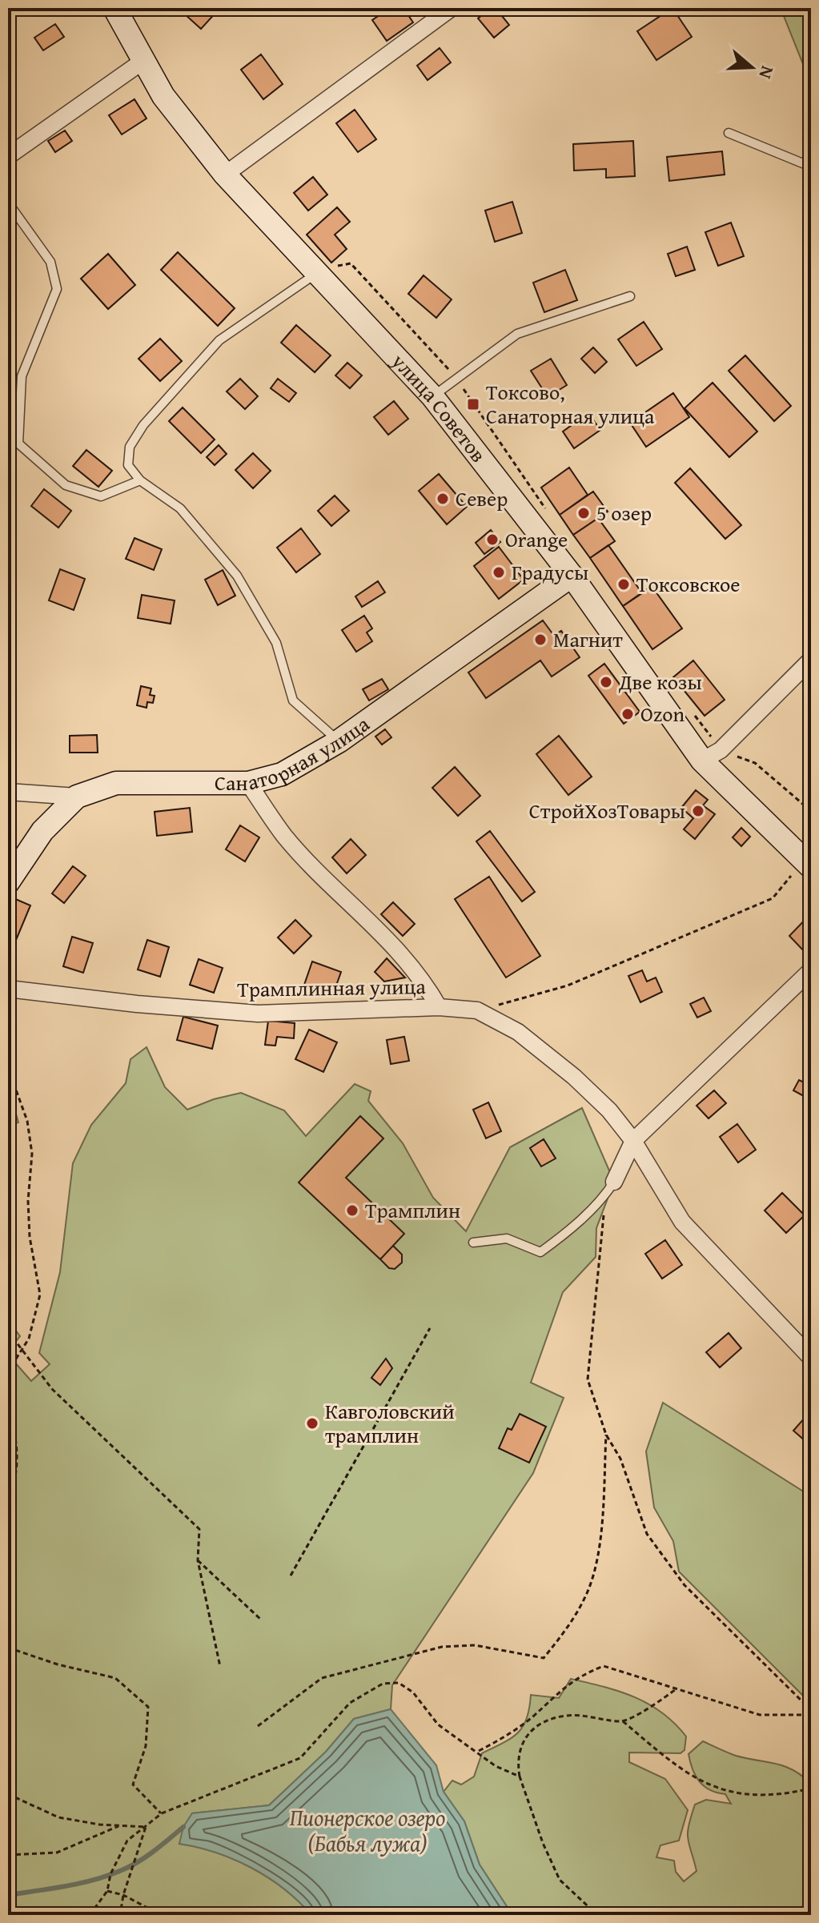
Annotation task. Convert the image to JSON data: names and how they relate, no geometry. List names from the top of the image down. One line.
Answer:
{"streets":{"main road":["улица Советов","Санаторная улица"],"street":["Трамплинная улица"]},"crossings":[["улица Советов","Санаторная улица"],["Санаторная улица","Трамплинная улица"]],"water":["Пионерское озеро (Бабья лужа)"],"places":{"transit":["Токсово, Санаторная улица"],"other":["Север","5 озер","Orange","Градусы","Токсовское","Магнит","Две козы","Ozon","СтройХозТовары","Трамплин","Кавголовский трамплин"]},"north":"right"}
